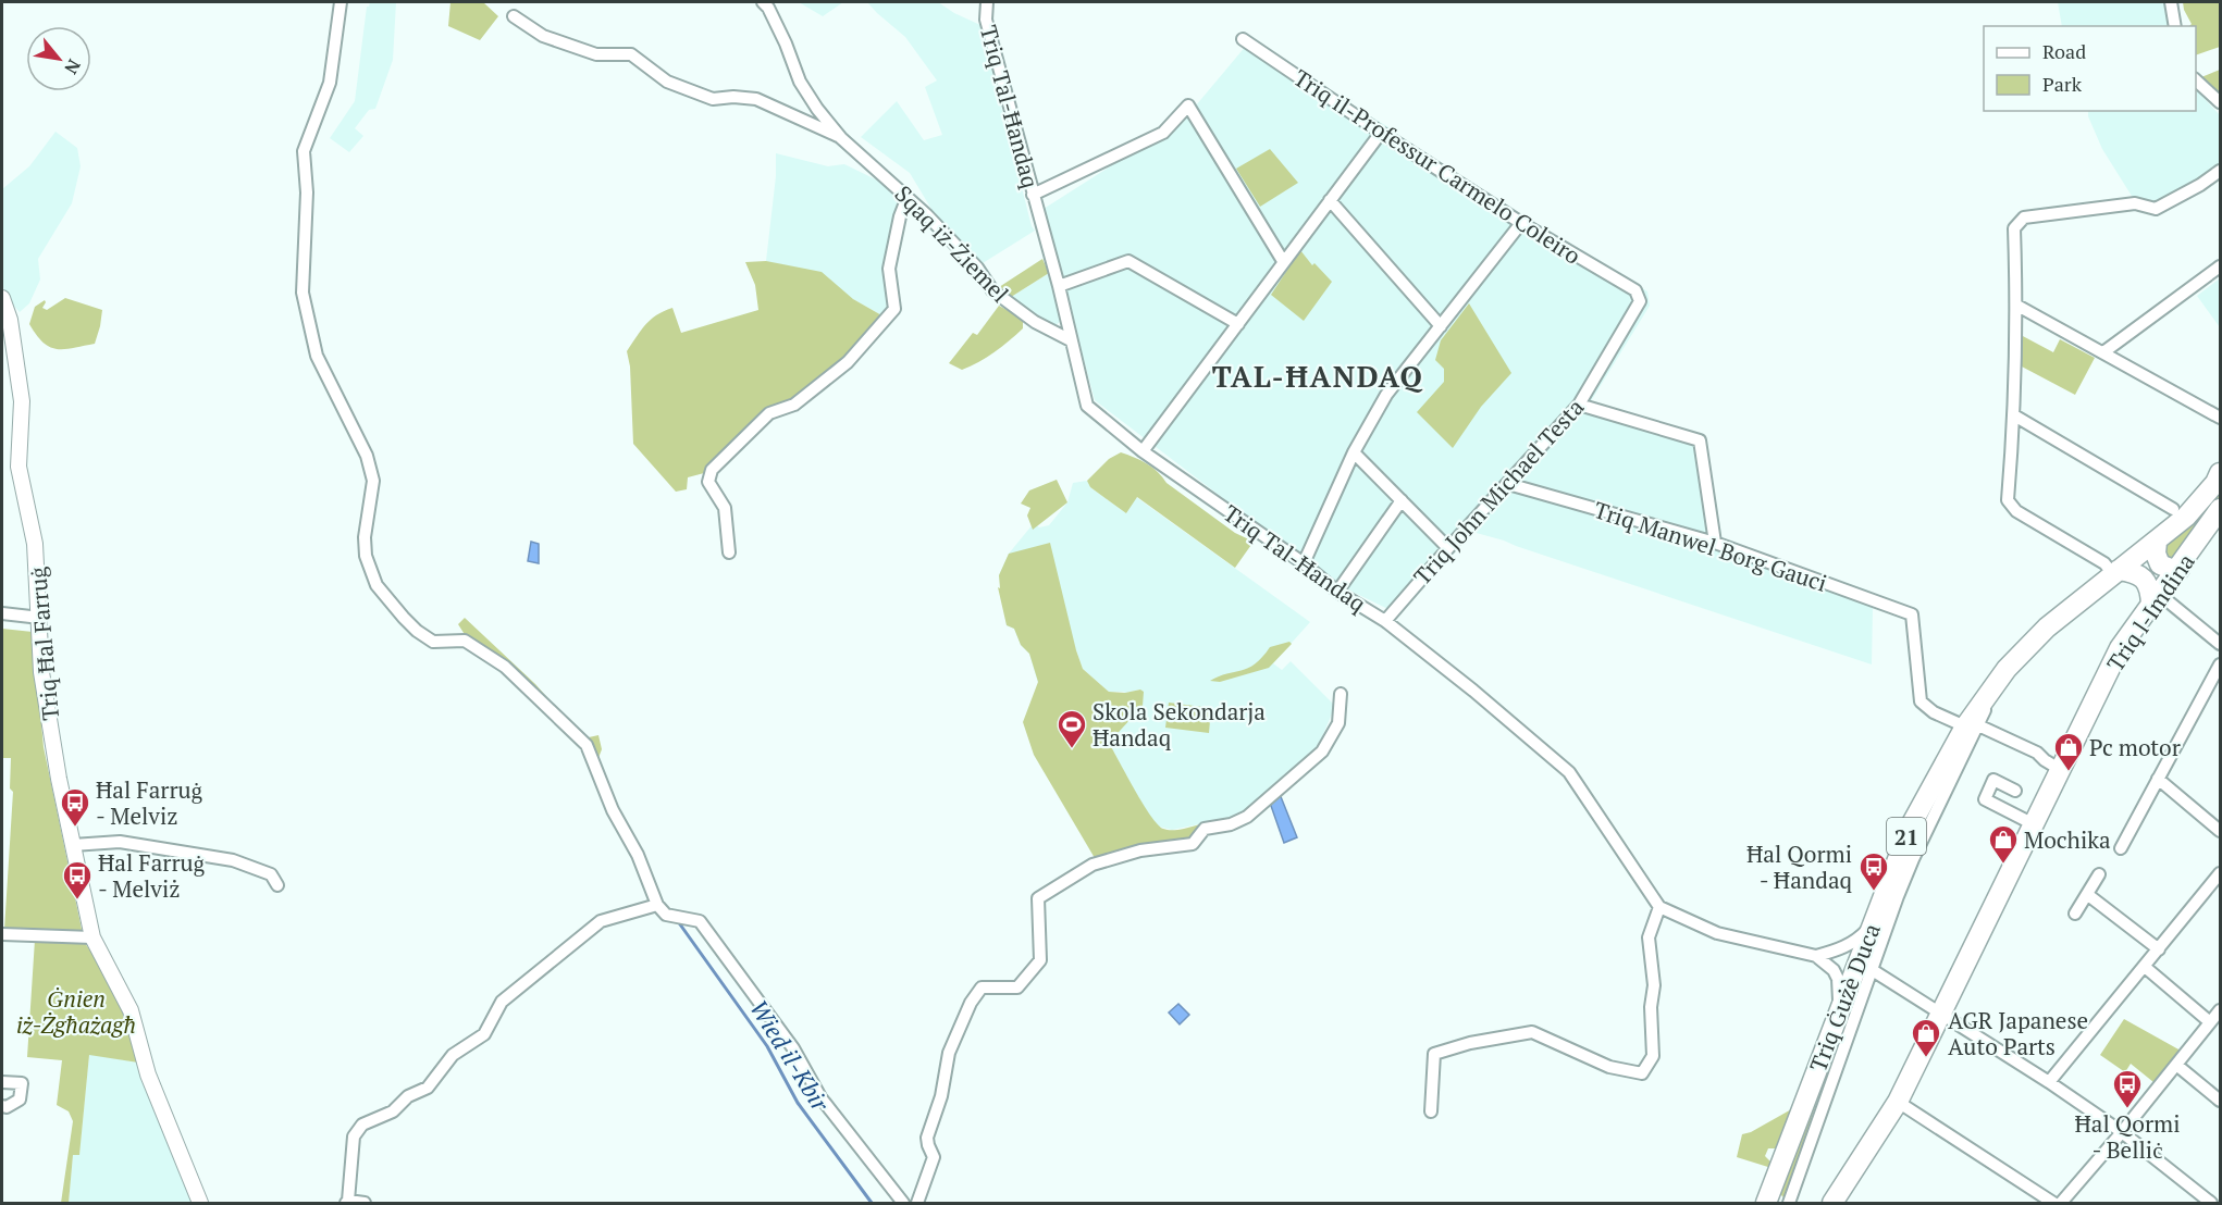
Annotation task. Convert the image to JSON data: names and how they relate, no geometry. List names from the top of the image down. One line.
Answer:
{"streets":{"highway":["Triq l-Imdina","21","Triq Ġużè Duca"],"main road":["Triq Ħal Farruġ"],"street":["Triq Tal-Ħandaq","Triq il-Professur Carmelo Coleiro","Sqaq iż-Żiemel","Triq John Michael Testa","Triq Manwel Borg Gauci"]},"crossings":[["Triq Tal-Ħandaq","Sqaq iż-Żiemel"],["Triq Tal-Ħandaq","Triq John Michael Testa"],["Triq il-Professur Carmelo Coleiro","Triq John Michael Testa"],["Triq John Michael Testa","Triq Manwel Borg Gauci"],["Triq Manwel Borg Gauci","Triq Ġużè Duca"],["Triq l-Imdina","Triq Ġużè Duca"]],"districts":["TAL-ĦANDAQ"],"water":["Wied il-Kbir"],"parks":["Ġnien iż-Żgħażagħ"],"places":{"sports":["Skola Sekondarja Ħandaq"],"shop":["Pc motor","Mochika","AGR Japanese Auto Parts"],"bus stop":["Ħal Farruġ - Melviz","Ħal Qormi - Ħandaq","Ħal Farruġ - Melviż","Ħal Qormi - Belliċ"]},"legend":["Road","Park"],"north":"bottom right"}
